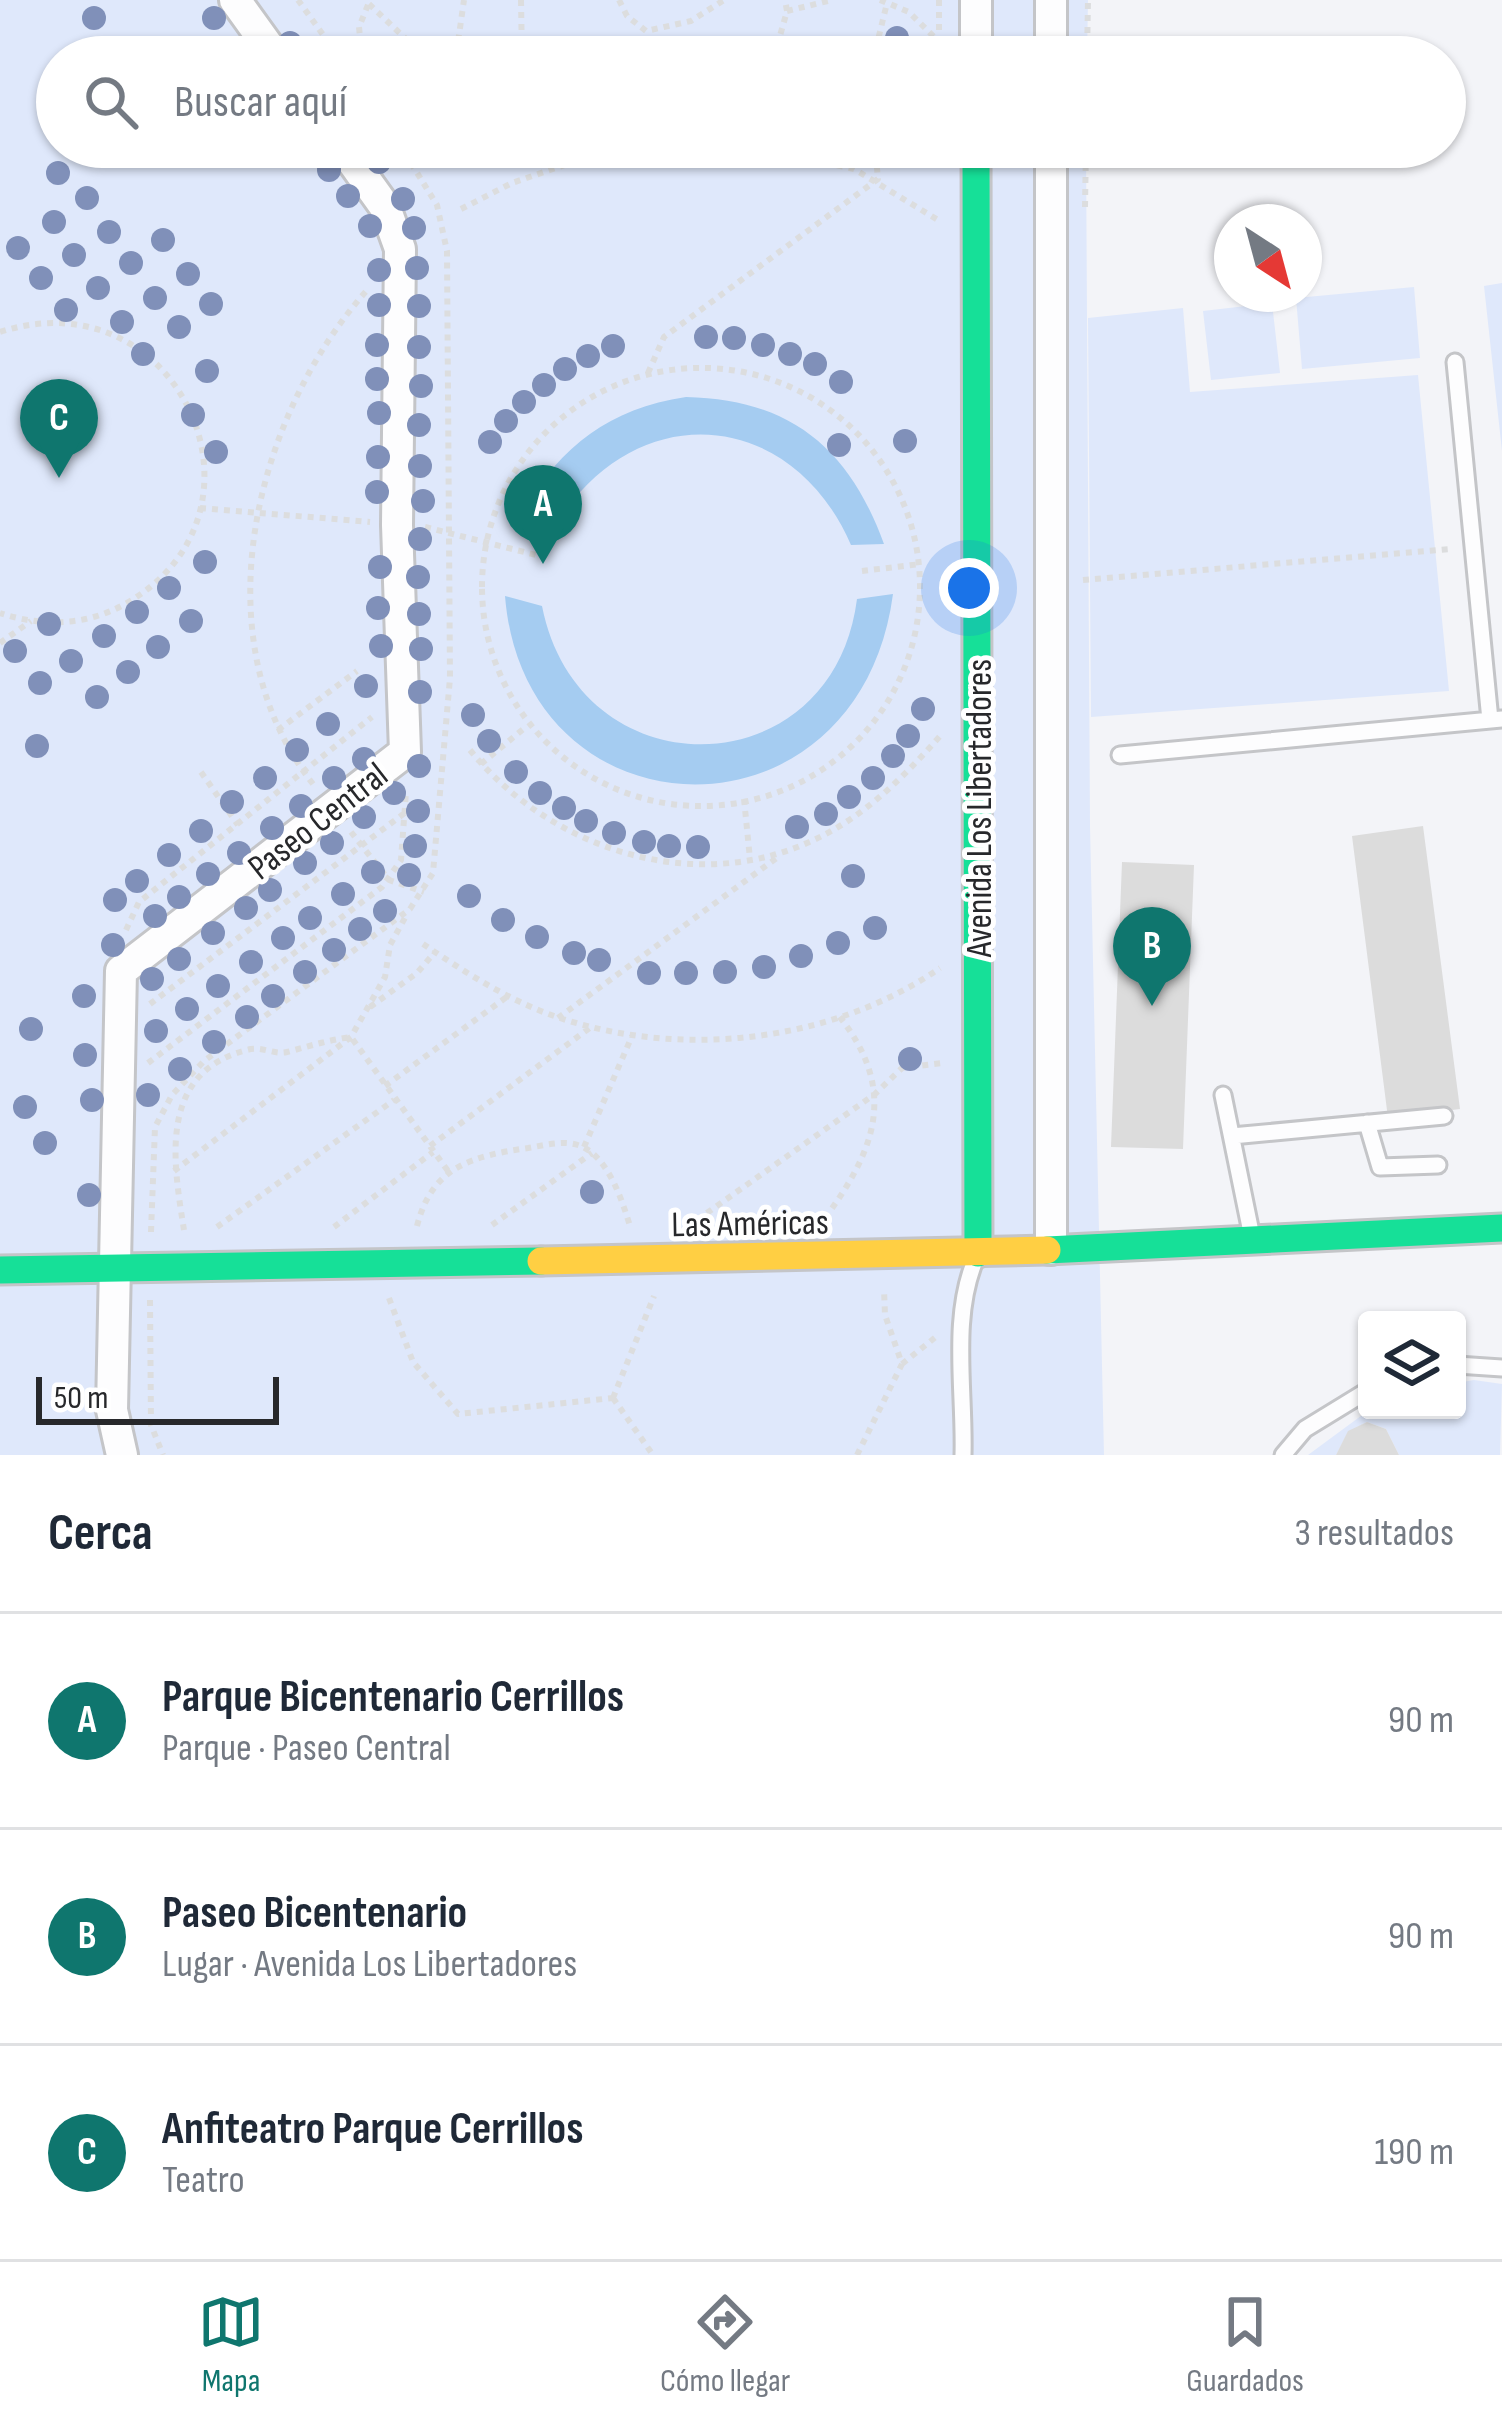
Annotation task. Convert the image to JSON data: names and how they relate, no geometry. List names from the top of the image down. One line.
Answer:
{"streets":{"street":["Avenida Los Libertadores","Paseo Central","Las Américas"]},"crossings":[["Avenida Los Libertadores","Las Américas"]],"scale_bar":"50 m","north":"bottom right","page":{"search":"Buscar aquí","pins":["C","A","B"],"scale":"50 m","heading":["Cerca","3 resultados"],"list":[{"mark":"A","name":"Parque Bicentenario Cerrillos","note":"Parque · Paseo Central","value":"90 m"},{"mark":"B","name":"Paseo Bicentenario","note":"Lugar · Avenida Los Libertadores","value":"90 m"},{"mark":"C","name":"Anfiteatro Parque Cerrillos","note":"Teatro","value":"190 m"}],"nav":["Mapa","Cómo llegar","Guardados"]}}
